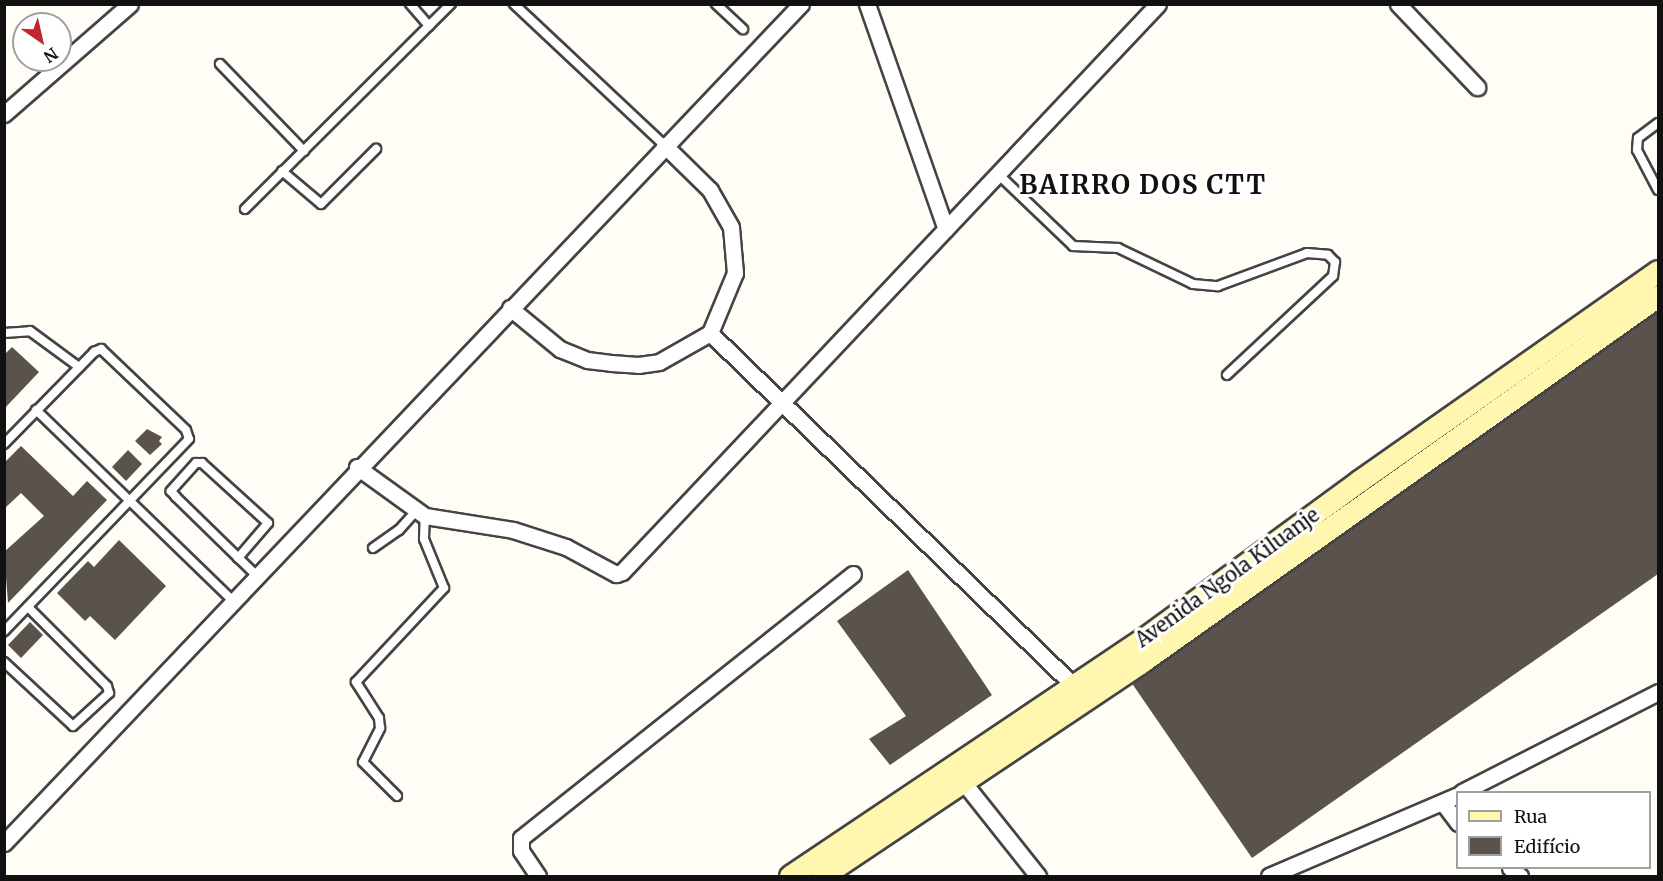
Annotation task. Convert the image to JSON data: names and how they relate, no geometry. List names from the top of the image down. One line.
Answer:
{"streets":{"main road":["Avenida Ngola Kiluanje"]},"districts":["BAIRRO DOS CTT"],"legend":["Rua","Edifício"],"north":"bottom right"}
